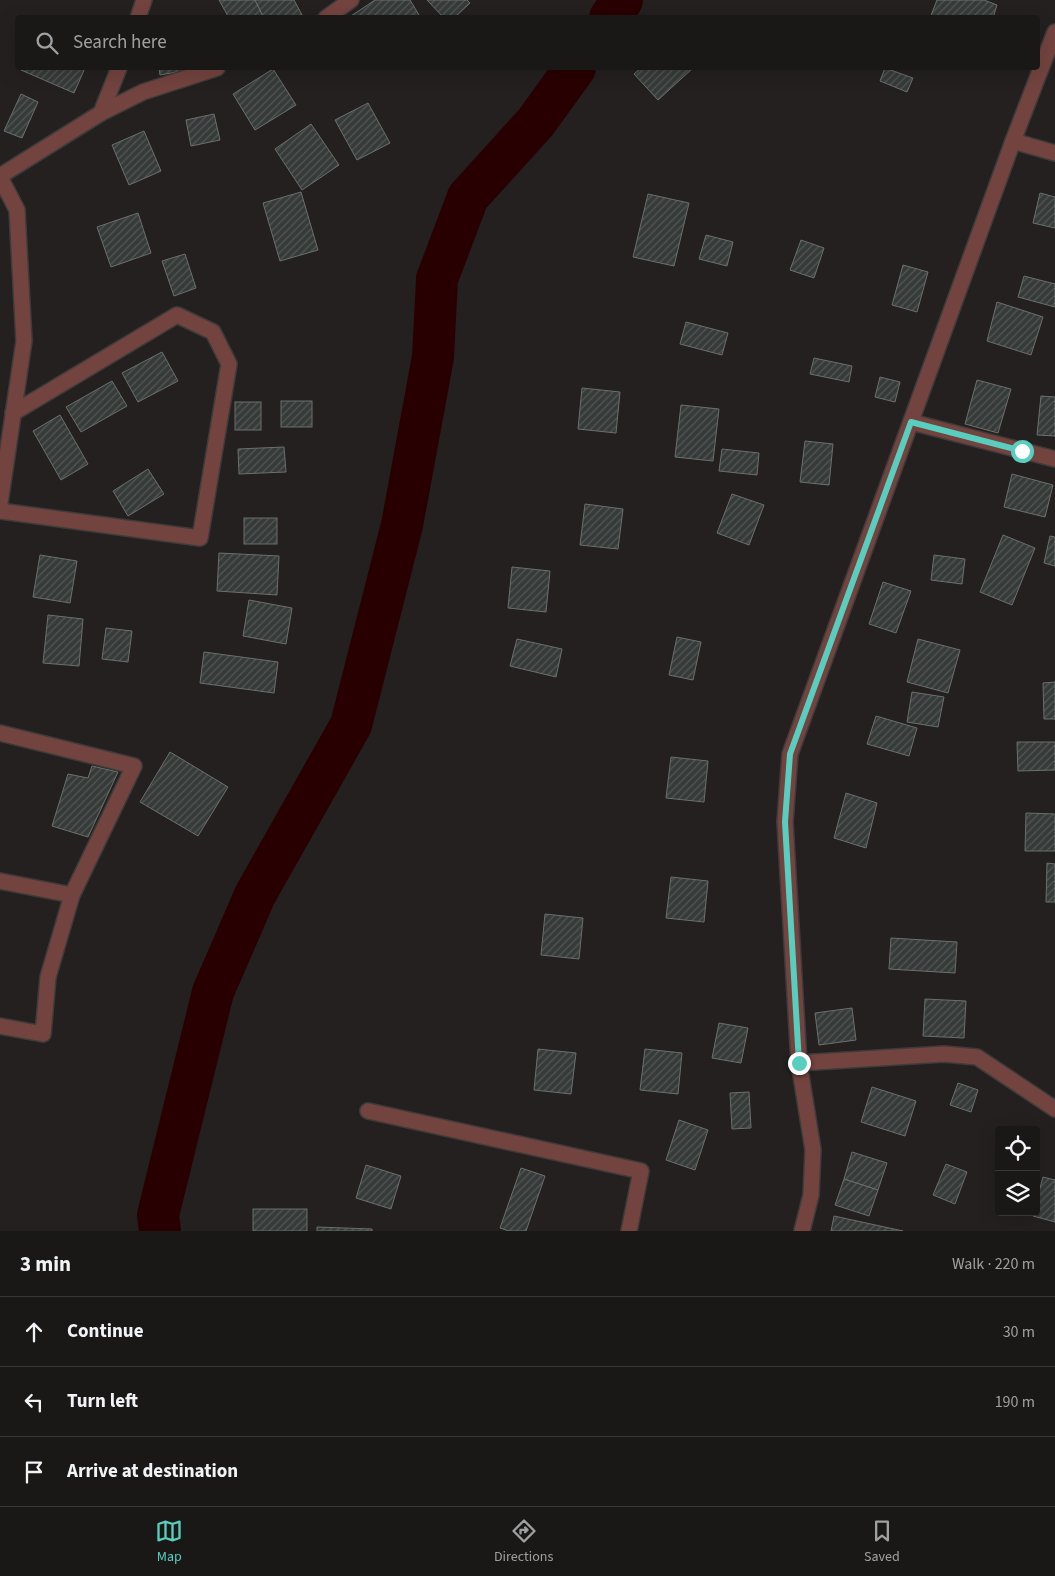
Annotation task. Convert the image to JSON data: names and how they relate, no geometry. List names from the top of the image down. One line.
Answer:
{"page":{"search":"Search here","heading":["3 min","Walk · 220 m"],"list":[["Continue","30 m"],["Turn left","190 m"],"Arrive at destination"],"nav":["Map","Directions","Saved"]}}
